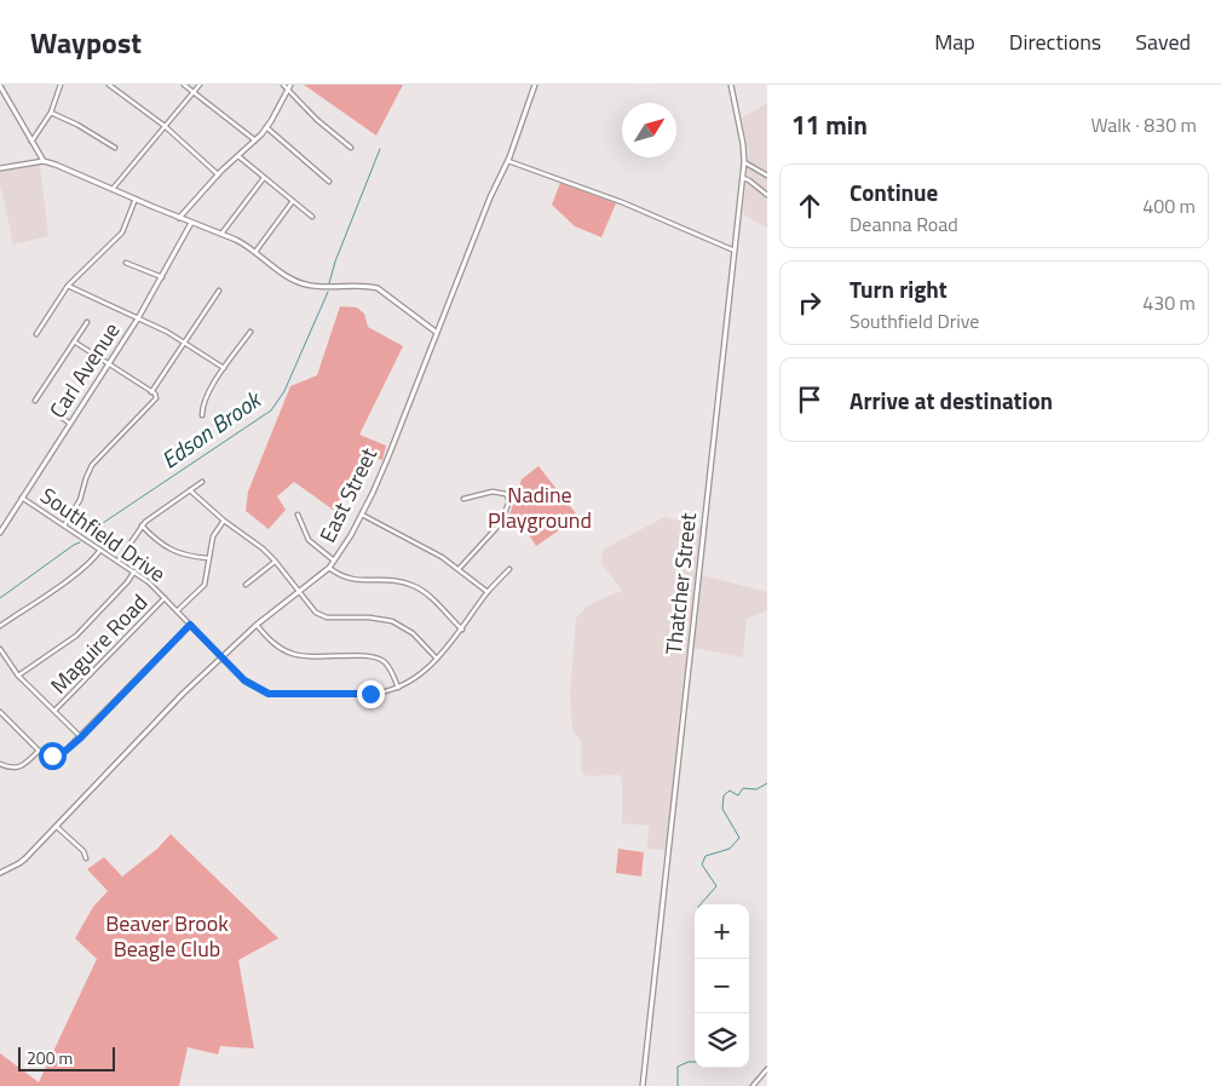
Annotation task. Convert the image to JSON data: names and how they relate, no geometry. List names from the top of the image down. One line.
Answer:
{"streets":{"street":["Carl Avenue","East Street","Southfield Drive","Thatcher Street","Maguire Road"]},"crossings":[["Carl Avenue","Southfield Drive"],["East Street","Southfield Drive"],["Southfield Drive","Maguire Road"]],"water":["Edson Brook"],"parks":["Nadine Playground","Beaver Brook Beagle Club"],"scale_bar":"200 m","north":"top right","page":{"header":"Waypost","nav":["Map","Directions","Saved"],"heading":["11 min","Walk · 830 m"],"list":[["Continue","Deanna Road","400 m"],["Turn right","Southfield Drive","430 m"],"Arrive at destination"],"map_buttons":["+","−"],"scale":"200 m"}}
